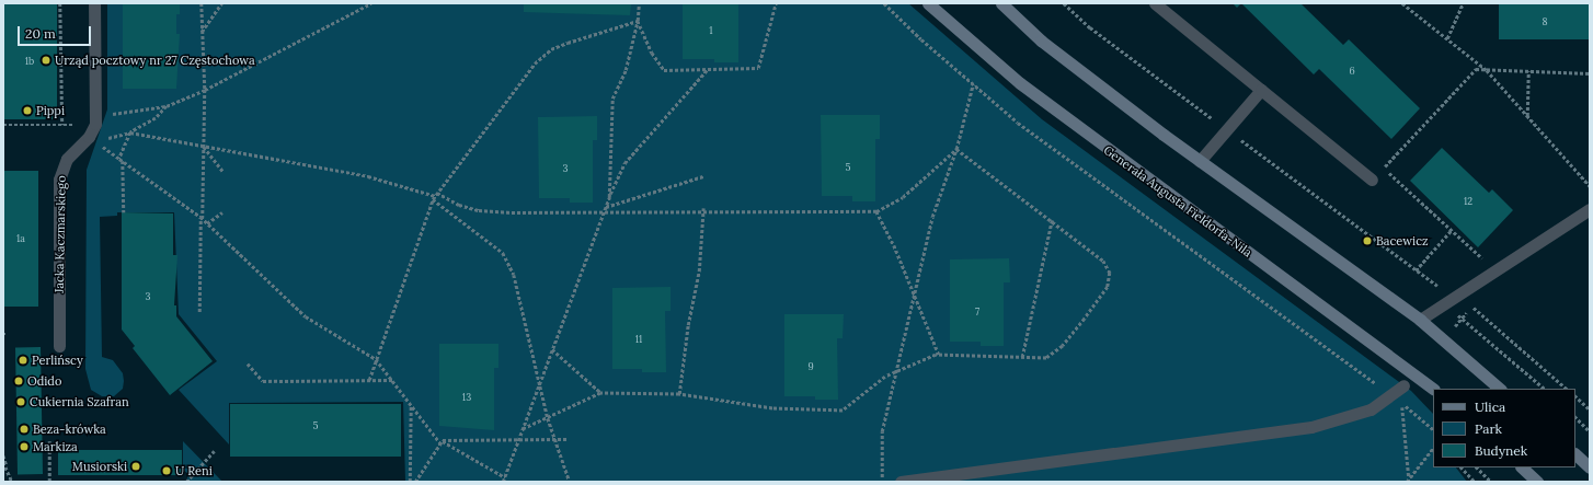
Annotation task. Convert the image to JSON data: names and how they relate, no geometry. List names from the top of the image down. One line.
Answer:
{"streets":{"main road":["Generała Augusta Fieldorfa-Nila"],"street":["Jacka Kaczmarskiego"]},"places":["Urząd pocztowy nr 27 Częstochowa","Pippi","Bacewicz","Perlińscy","Odido","Cukiernia Szafran","Beza-krówka","Markiza","Musiorski","U Reni"],"house_numbers":["8","1","1b","6","5","3","12","1a","3","7","11","9","13","5"],"legend":["Ulica","Park","Budynek"],"scale_bar":"20 m"}
